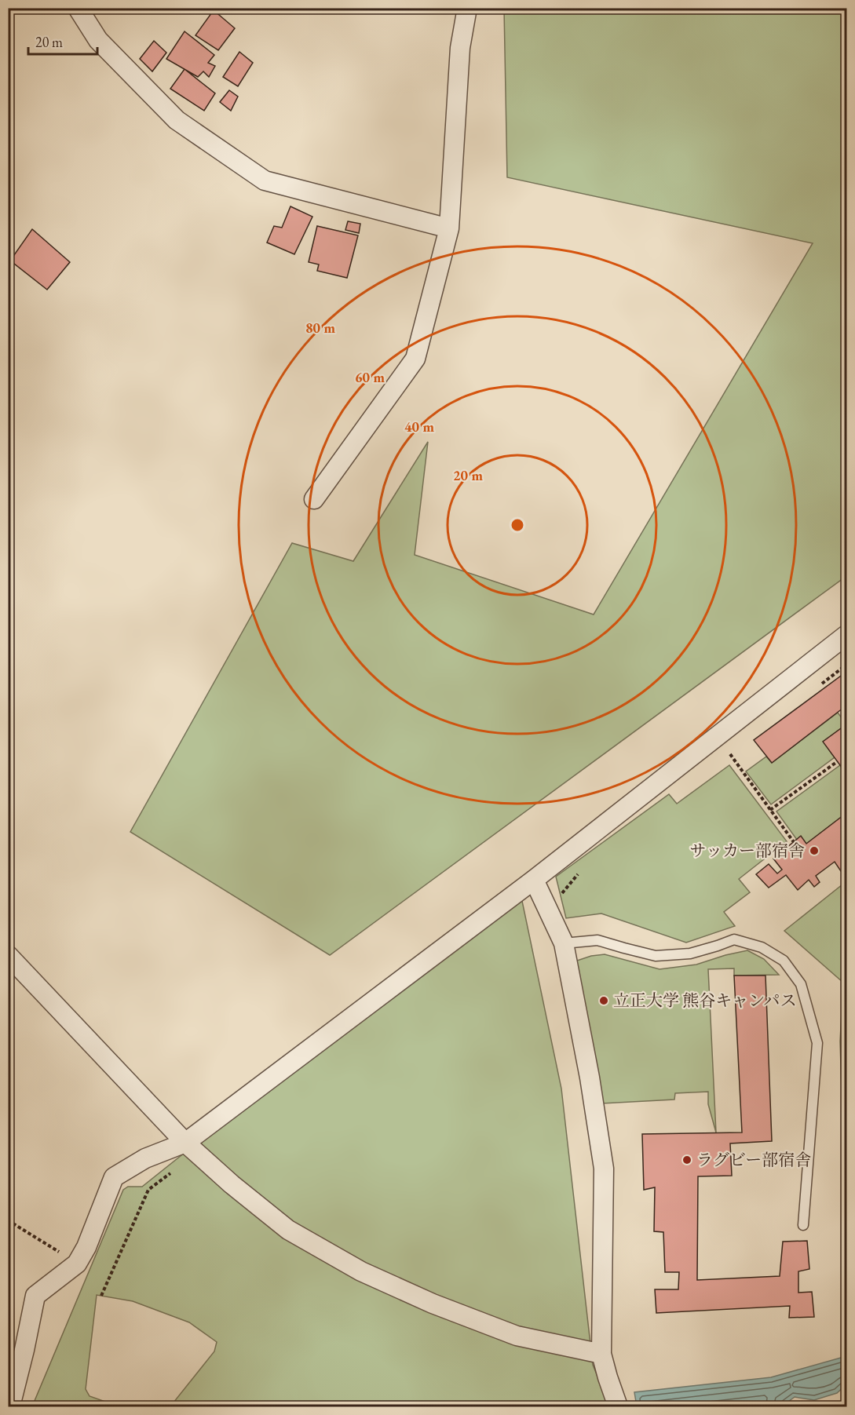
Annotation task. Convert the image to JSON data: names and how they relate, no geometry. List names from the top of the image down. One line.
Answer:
{"places":["サッカー部宿舎","立正大学 熊谷キャンパス","ラグビー部宿舎"],"scale_bar":"20 m","rings":["80 m","60 m","40 m","20 m"]}
